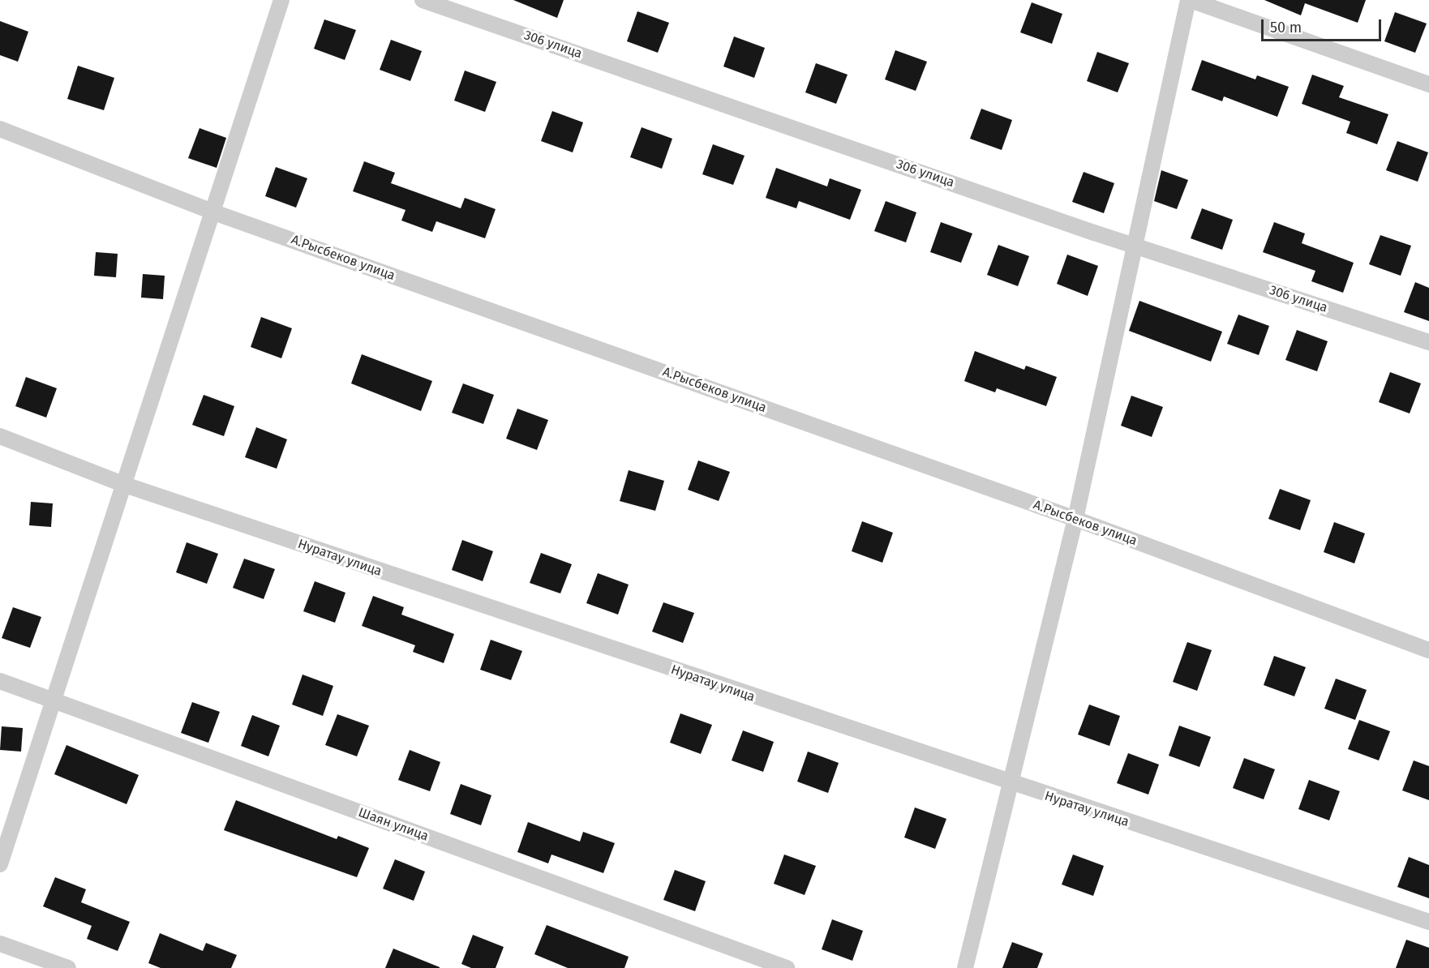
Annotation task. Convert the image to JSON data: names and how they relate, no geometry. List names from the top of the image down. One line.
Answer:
{"streets":{"street":["306 улица","А.Рысбеков улица","Нуратау улица","Шаян улица"]},"scale_bar":"50 m"}
